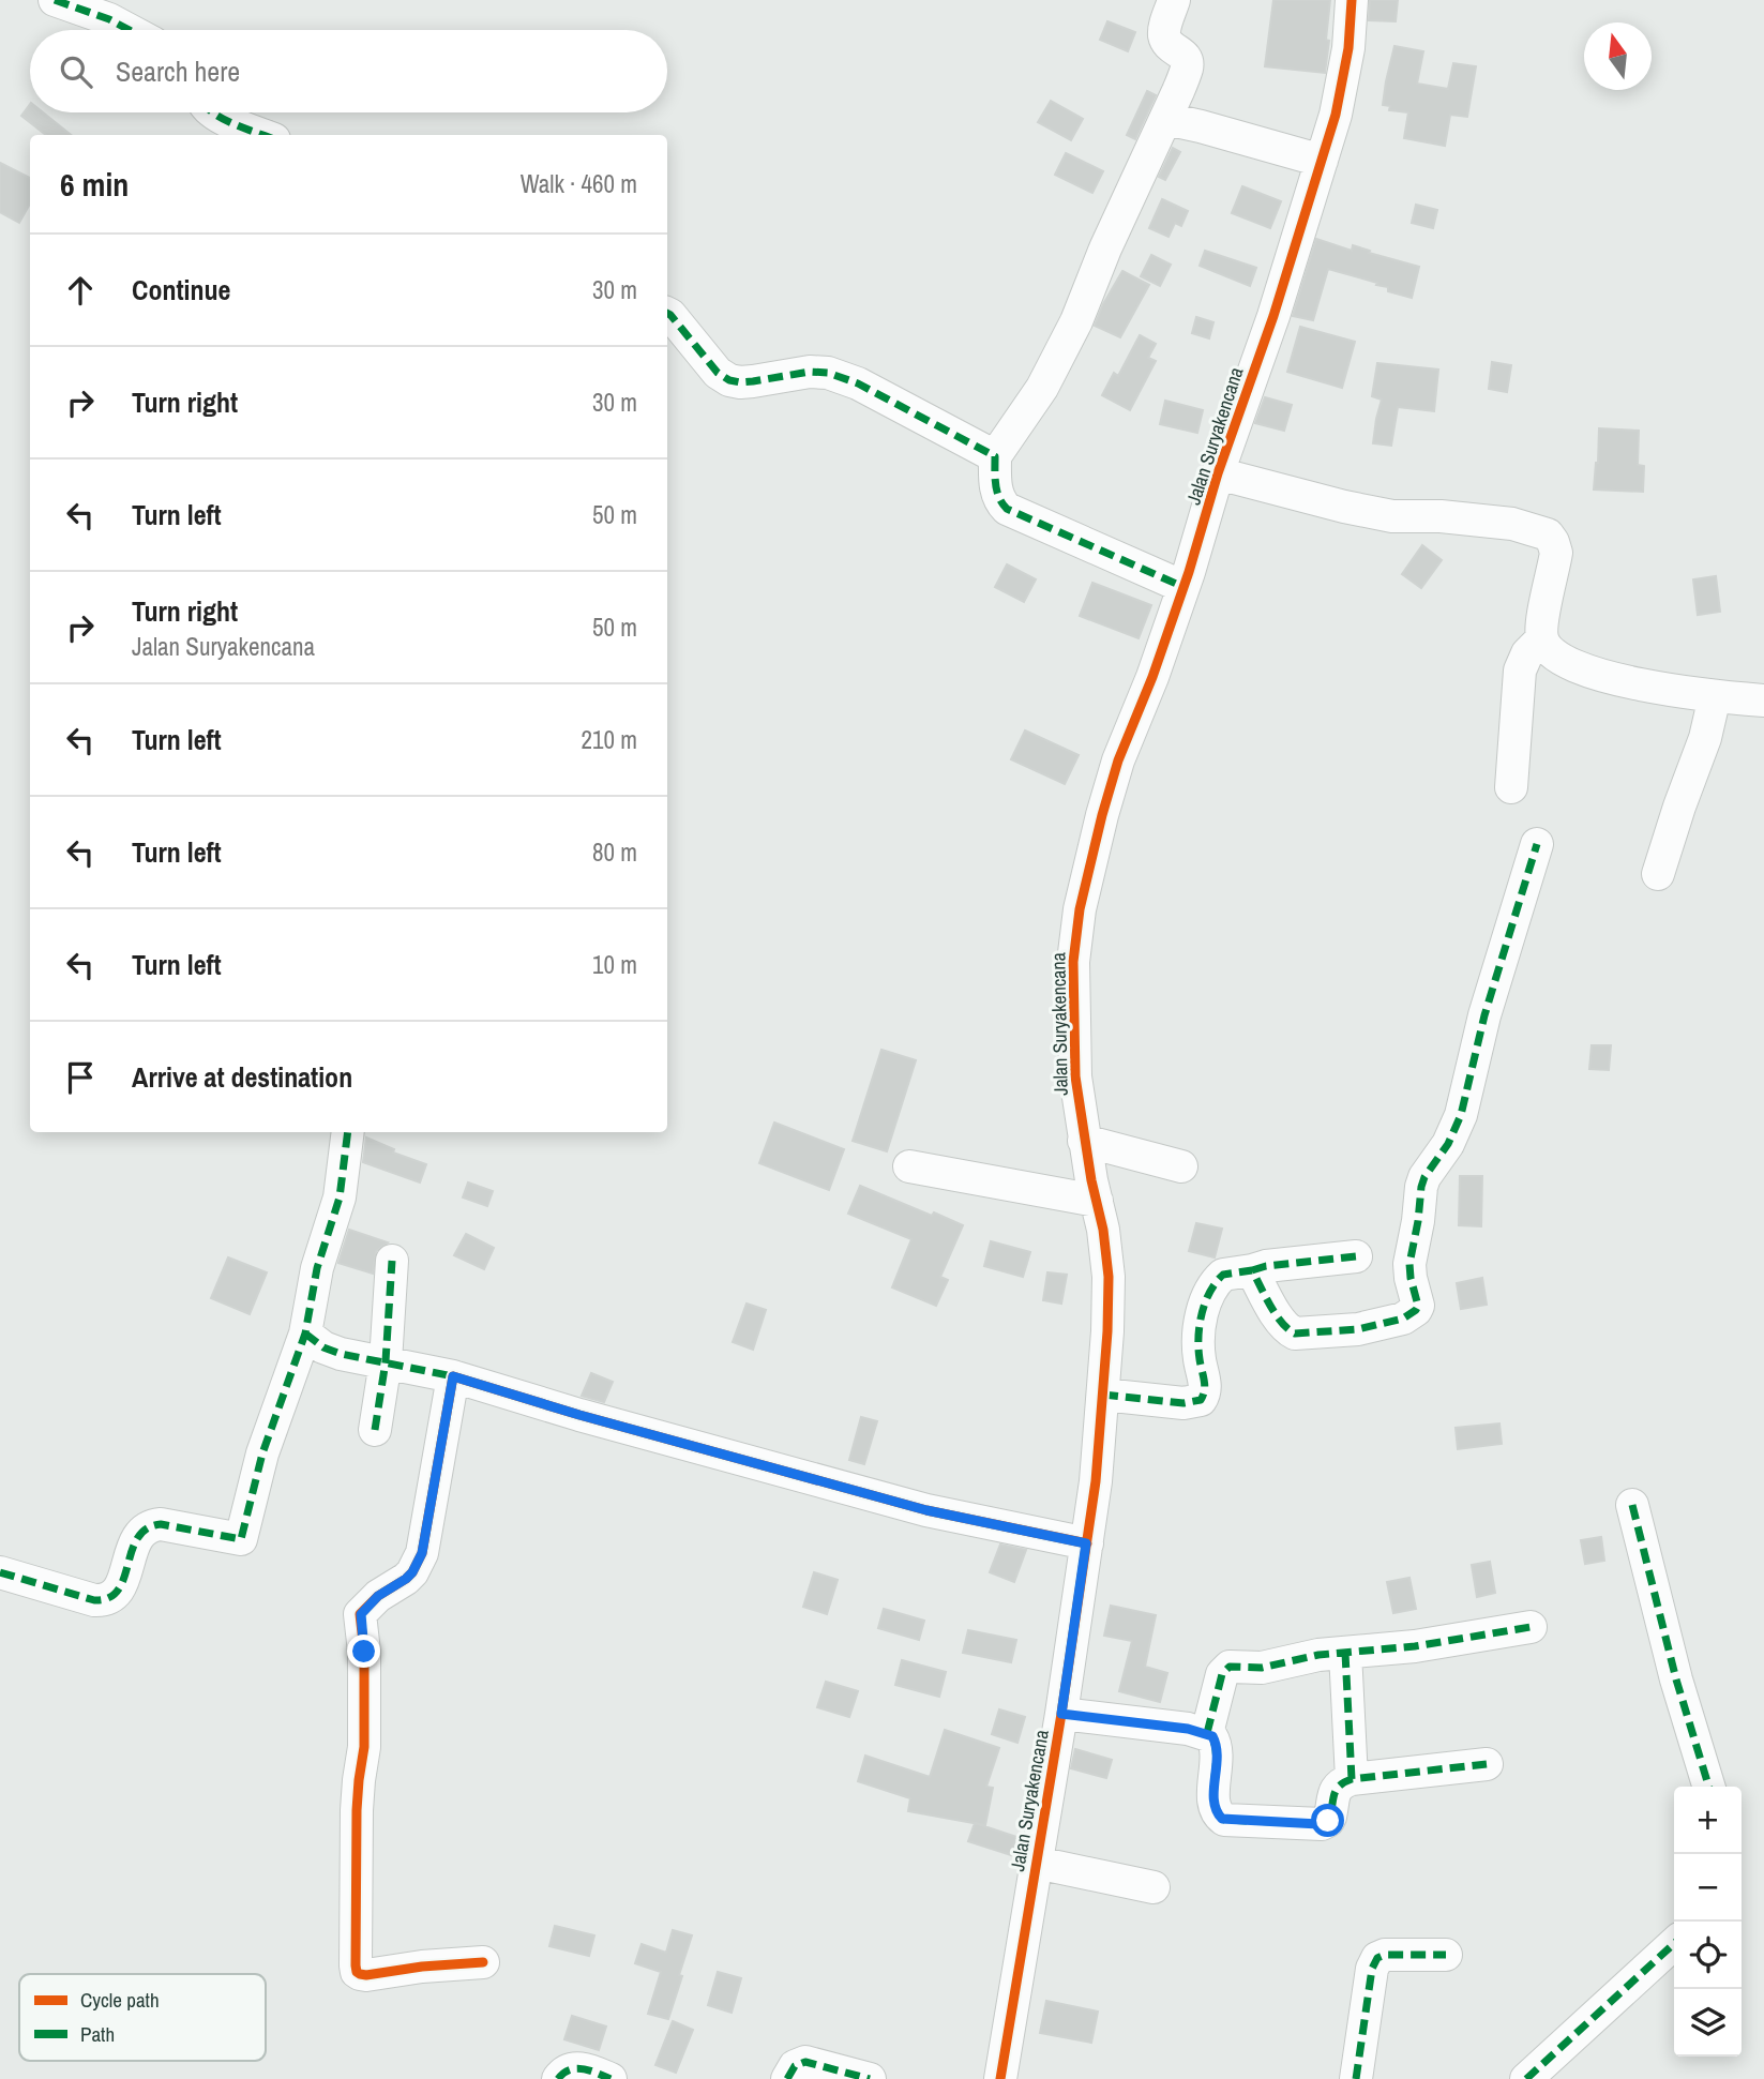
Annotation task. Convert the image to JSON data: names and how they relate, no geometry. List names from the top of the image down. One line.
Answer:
{"streets":{"street":["Jalan Suryakencana"]},"legend":["Cycle path","Path"],"north":"top","page":{"search":"Search here","heading":["6 min","Walk · 460 m"],"list":[["Continue","30 m"],["Turn right","30 m"],["Turn left","50 m"],["Turn right","Jalan Suryakencana","50 m"],["Turn left","210 m"],["Turn left","80 m"],["Turn left","10 m"],"Arrive at destination"],"map_buttons":["+","−"]}}
